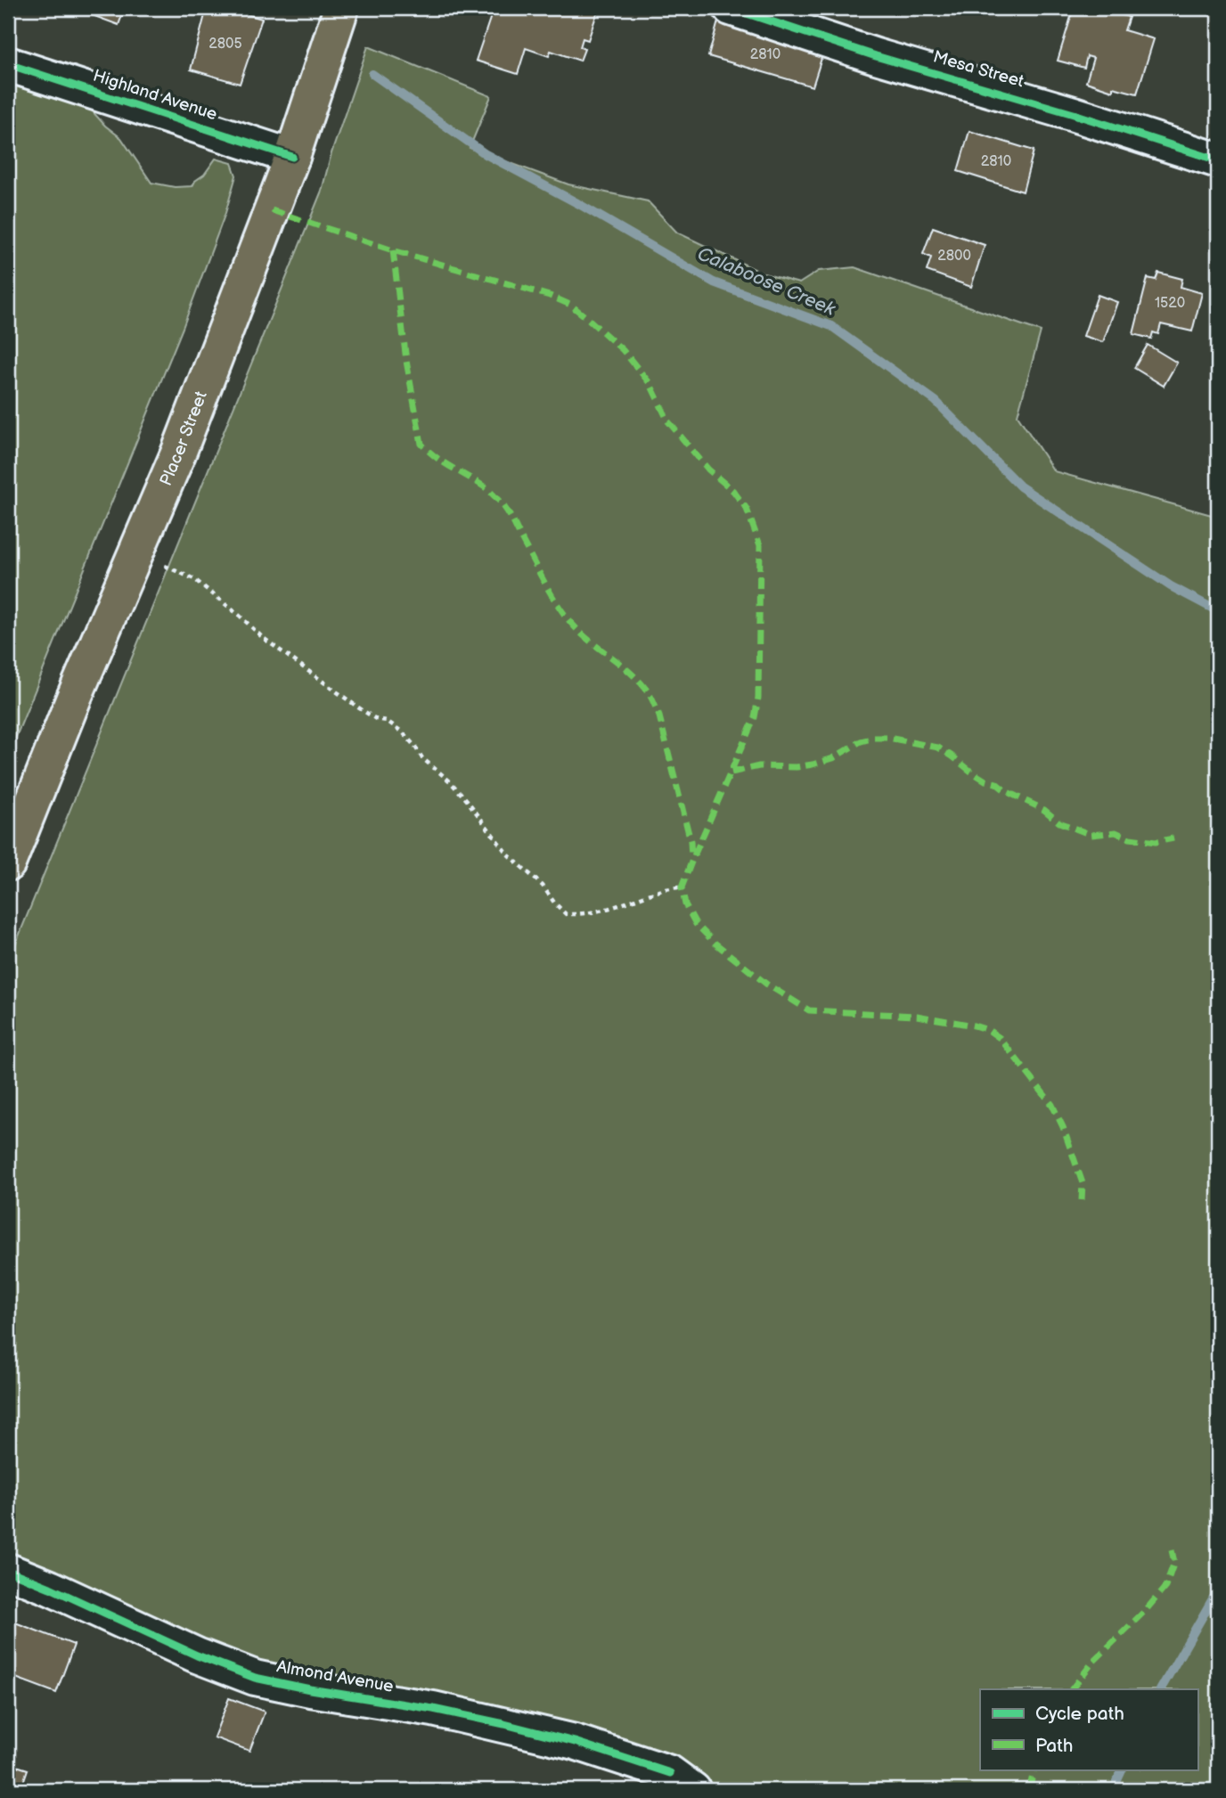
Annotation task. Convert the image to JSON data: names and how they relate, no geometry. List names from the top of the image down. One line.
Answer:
{"streets":{"main road":["Placer Street"],"street":["Mesa Street","Highland Avenue","Almond Avenue"]},"crossings":[["Highland Avenue","Placer Street"]],"water":["Calaboose Creek"],"house_numbers":["2805","2810","2810","2800","1520"],"legend":["Cycle path","Path"]}
